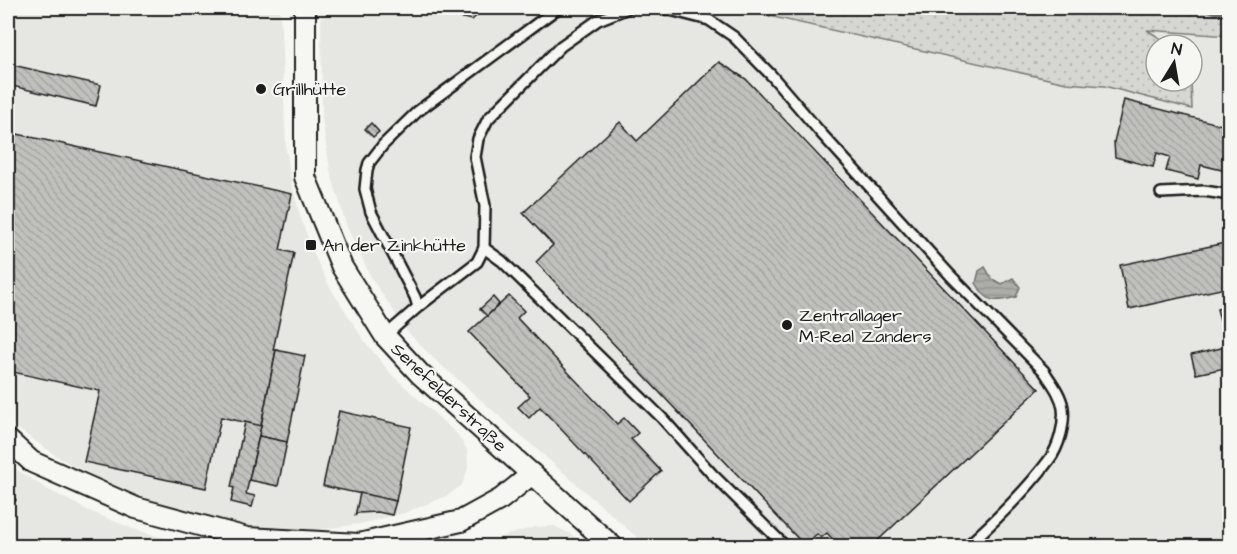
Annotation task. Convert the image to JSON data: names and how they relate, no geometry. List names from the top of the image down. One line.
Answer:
{"streets":{"street":["Senefelderstraße"]},"places":{"other":["Grillhütte","Zentrallager M-Real Zanders"],"transit":["An der Zinkhütte"]},"north":"top"}
